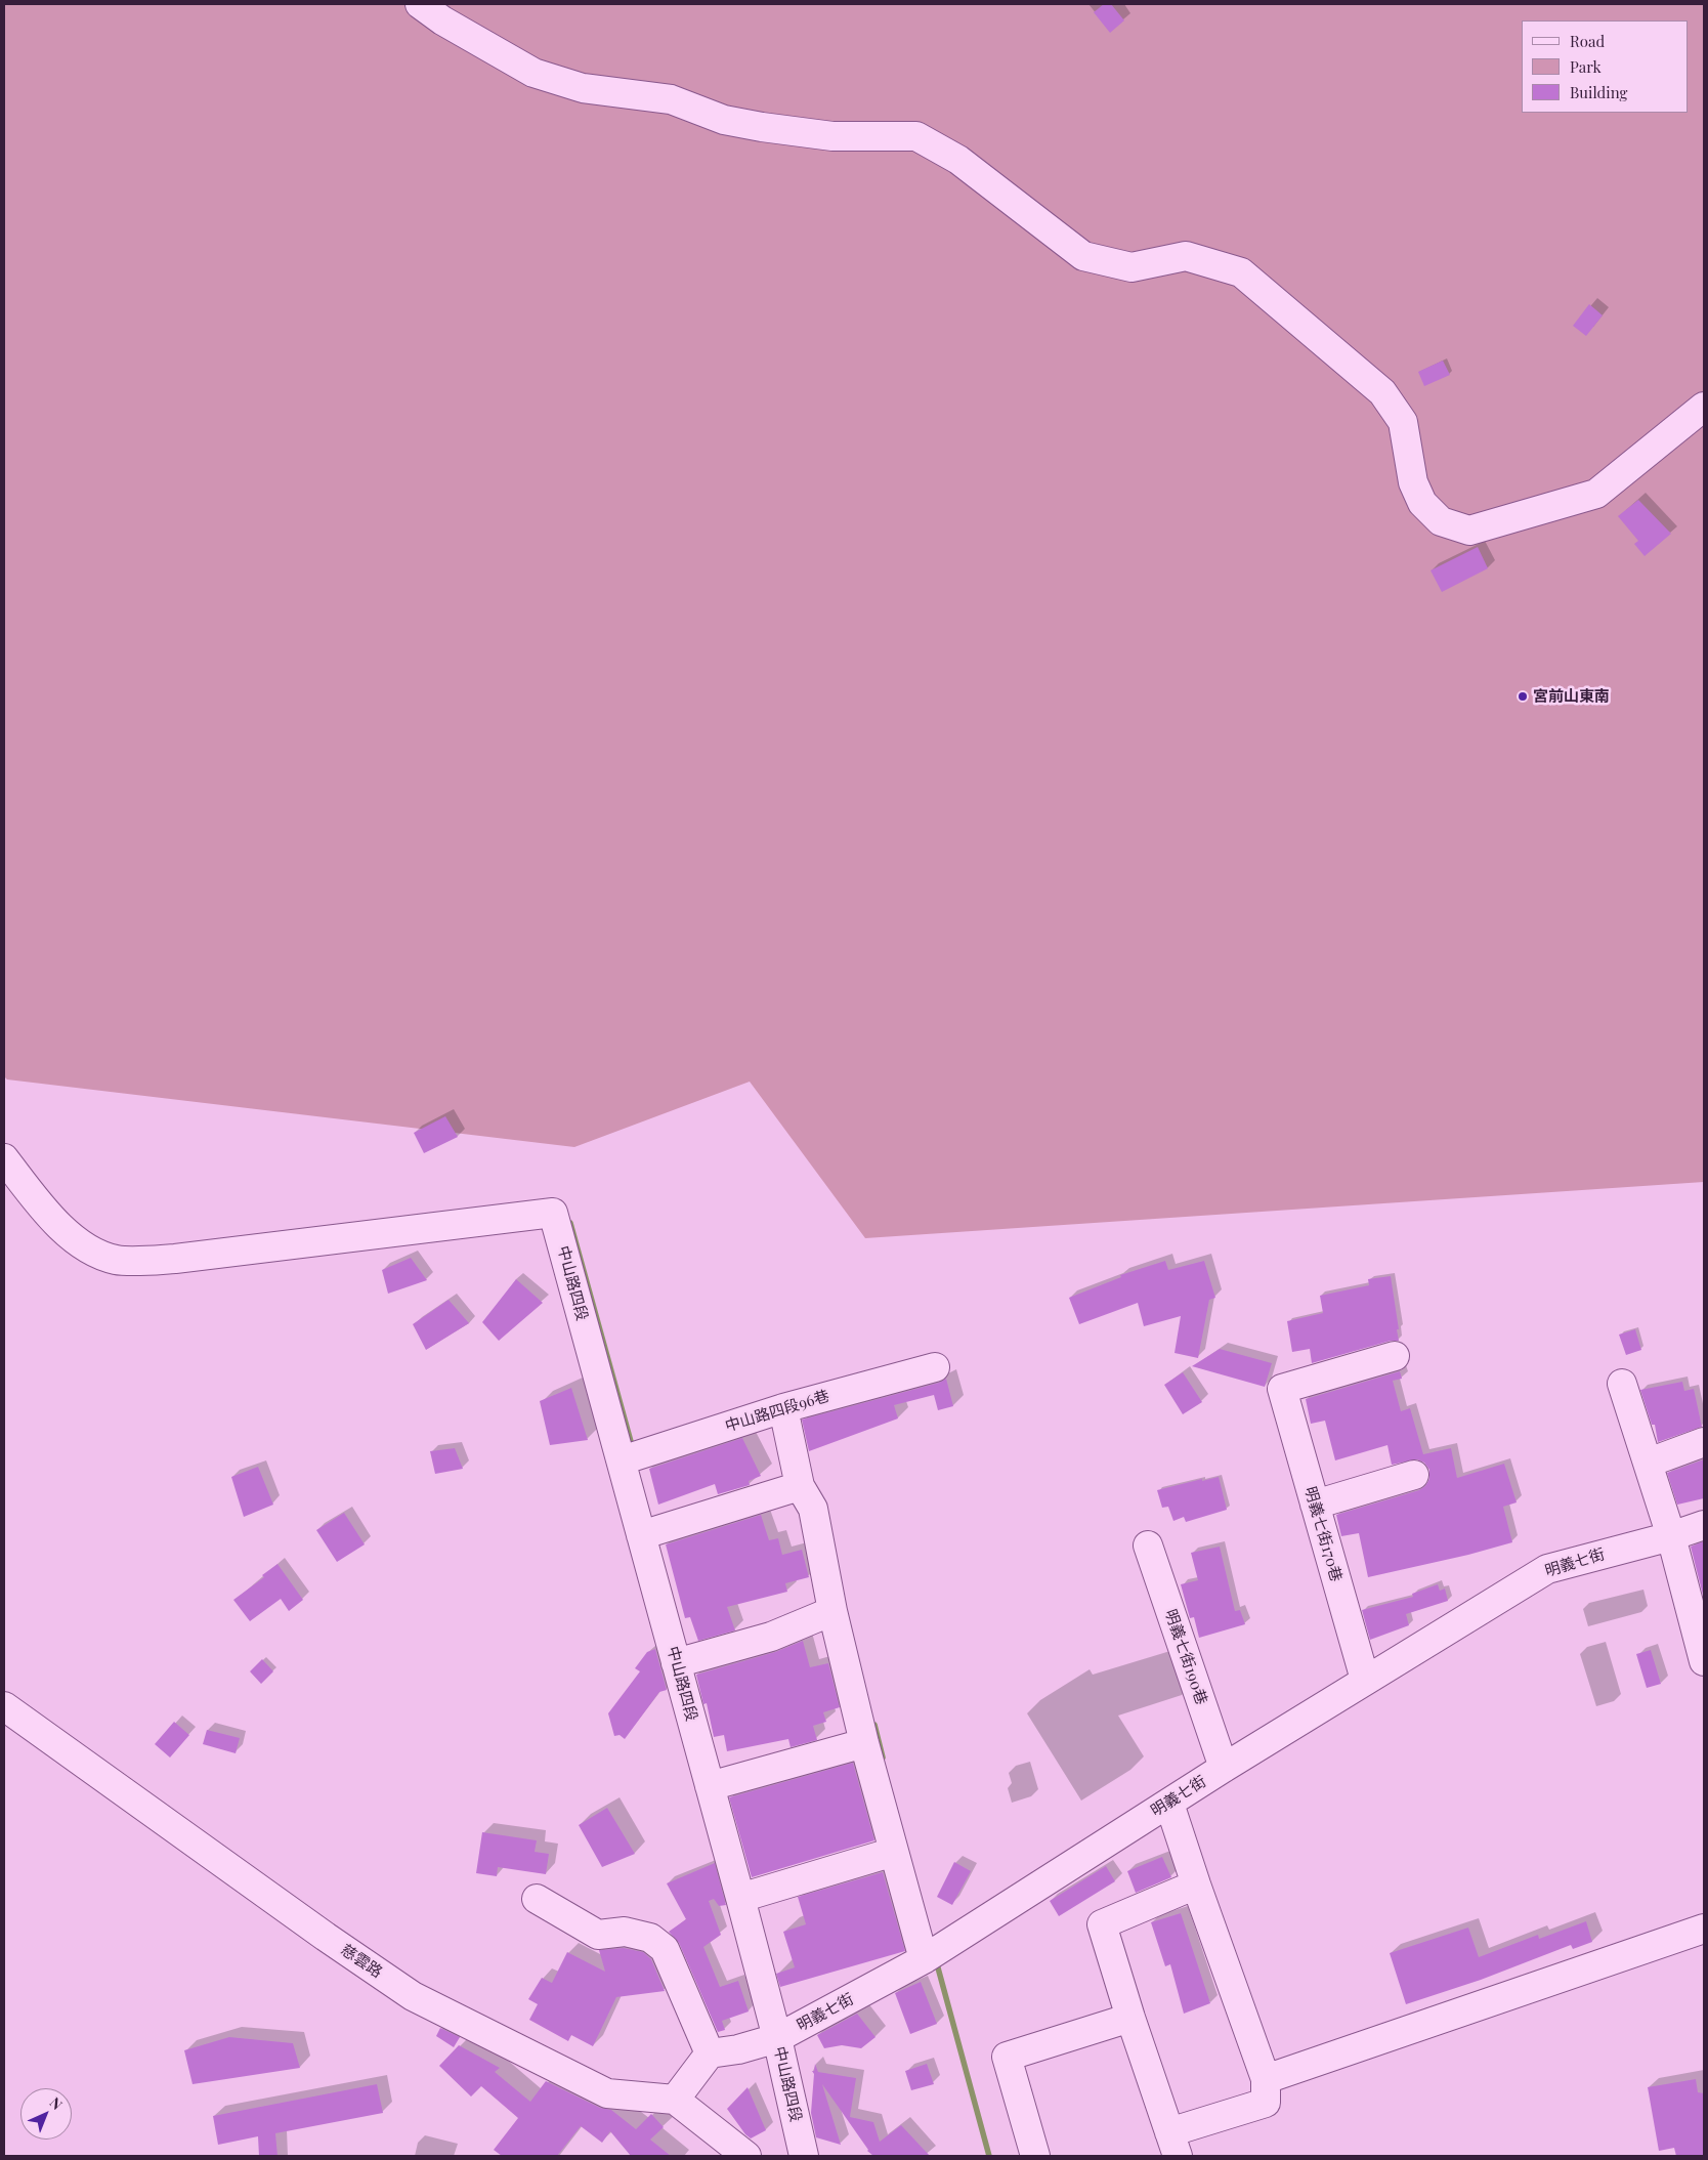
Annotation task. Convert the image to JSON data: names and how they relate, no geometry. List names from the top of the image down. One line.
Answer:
{"streets":{"street":["中山路四段","中山路四段96巷","明義七街170巷","明義七街","明義七街190巷","慈雲路"]},"crossings":[["中山路四段","中山路四段96巷"],["中山路四段","明義七街"],["明義七街170巷","明義七街"],["明義七街","明義七街190巷"]],"places":["宮前山東南"],"legend":["Road","Park","Building"],"north":"top right"}
